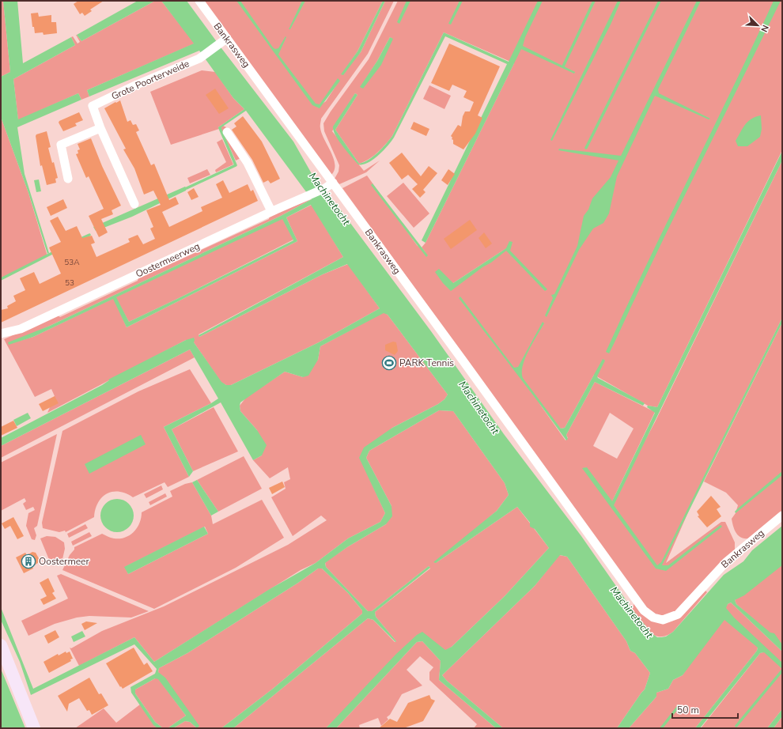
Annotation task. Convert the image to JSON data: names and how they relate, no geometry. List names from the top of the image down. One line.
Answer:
{"streets":{"street":["Bankrasweg","Grote Poorterweide","Oostermeerweg"]},"crossings":[["Bankrasweg","Grote Poorterweide"],["Bankrasweg","Oostermeerweg"]],"water":["Machinetocht"],"places":{"sports":["PARK Tennis"],"building":["Oostermeer"]},"house_numbers":["53A","53"],"scale_bar":"50 m","north":"bottom right"}
